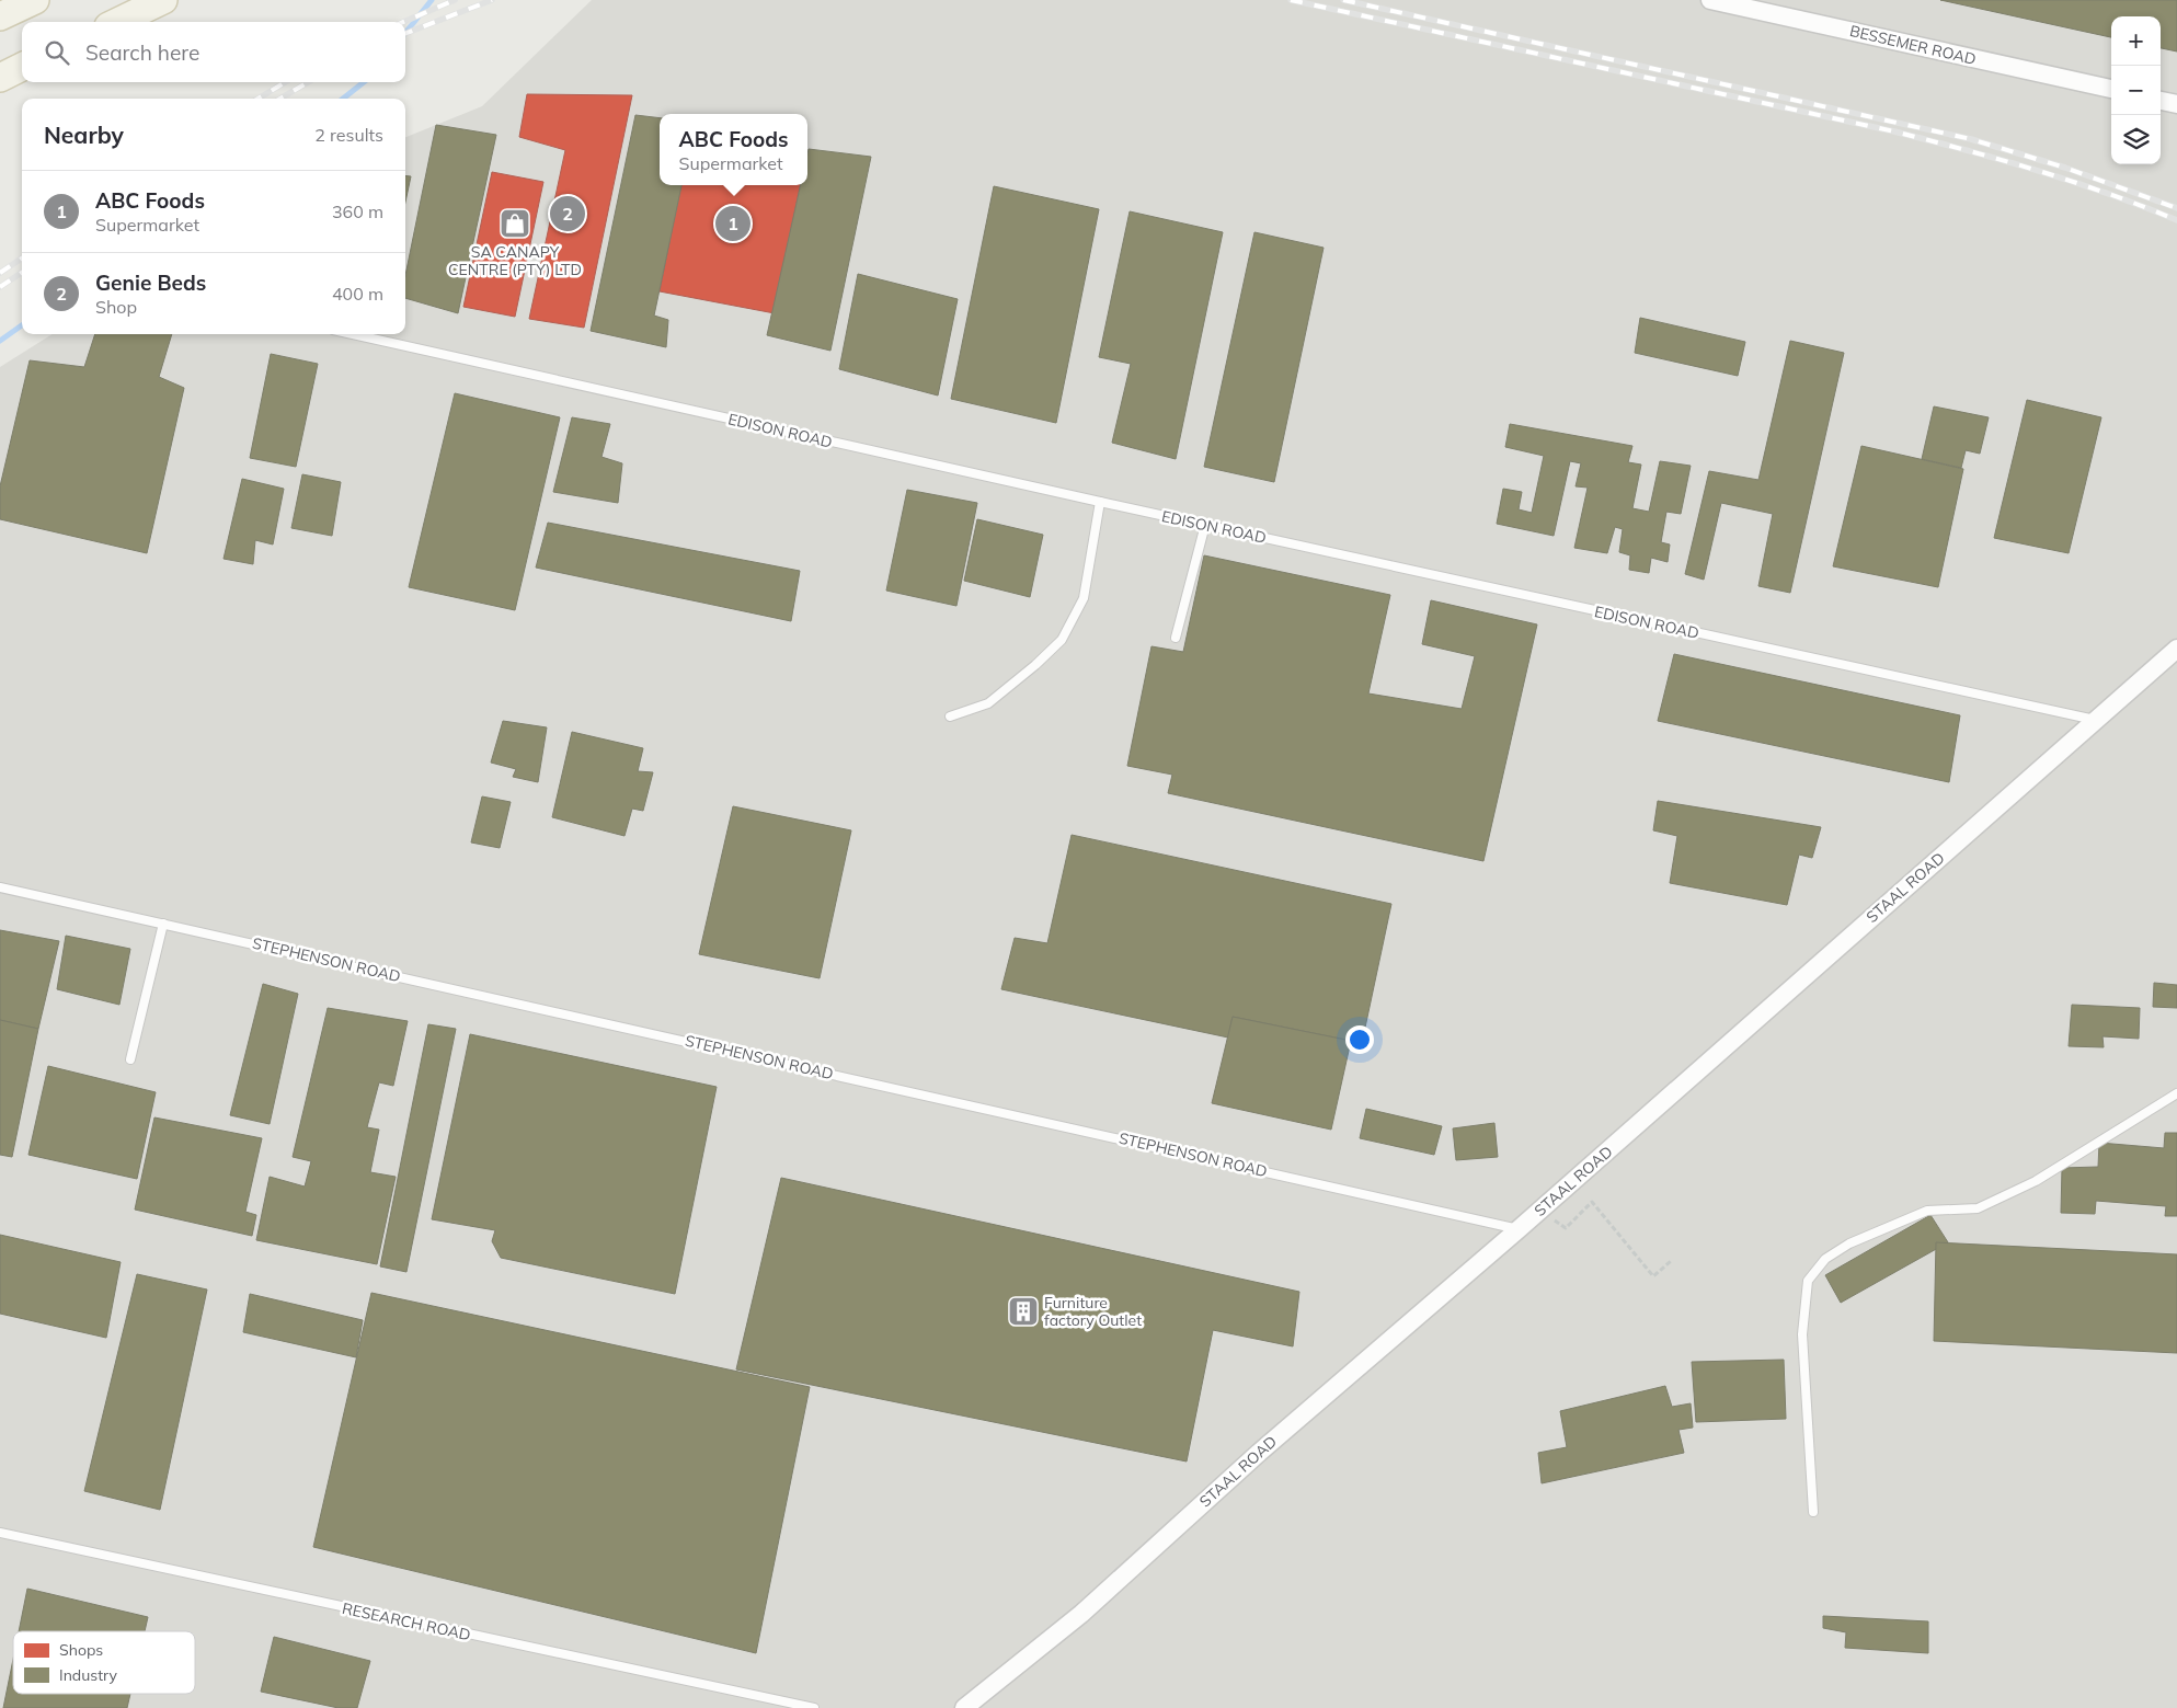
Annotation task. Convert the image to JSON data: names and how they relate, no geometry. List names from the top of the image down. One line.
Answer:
{"streets":{"street":["BESSEMER ROAD","STAAL ROAD"],"lane":["EDISON ROAD","STEPHENSON ROAD","RESEARCH ROAD"]},"crossings":[["EDISON ROAD","STAAL ROAD"],["STAAL ROAD","STEPHENSON ROAD"]],"places":{"shop":["SA CANAPY CENTRE (PTY) LTD"],"building":["Furniture factory Outlet"]},"legend":["Shops","Industry"],"page":{"map_buttons":["+","−"],"search":"Search here","heading":["Nearby","2 results"],"popup":["ABC Foods","Supermarket"],"list":[{"mark":"1","name":"ABC Foods","note":"Supermarket","value":"360 m"},{"mark":"2","name":"Genie Beds","note":"Shop","value":"400 m"}],"pins":["2","1"]}}
